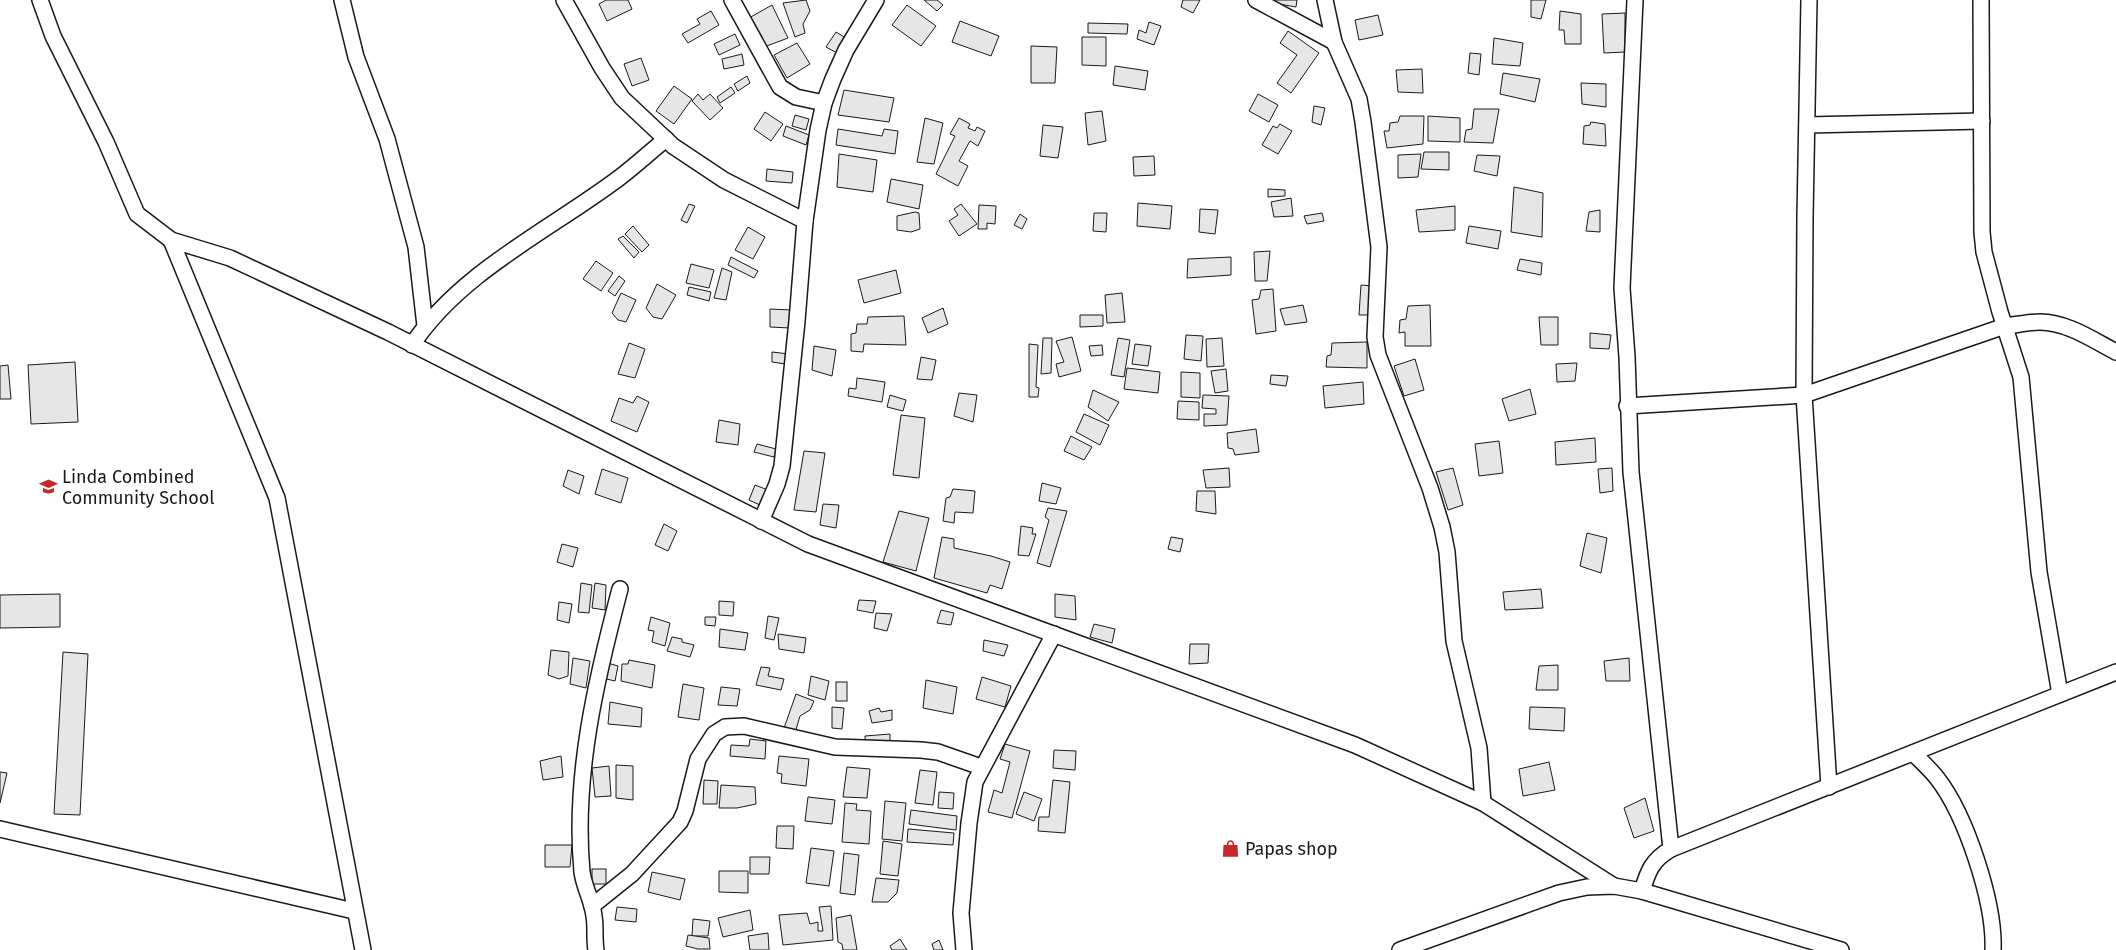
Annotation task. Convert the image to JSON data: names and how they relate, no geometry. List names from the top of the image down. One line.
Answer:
{"places":{"school or university":["Linda Combined Community School"],"shop":["Papas shop"]}}
